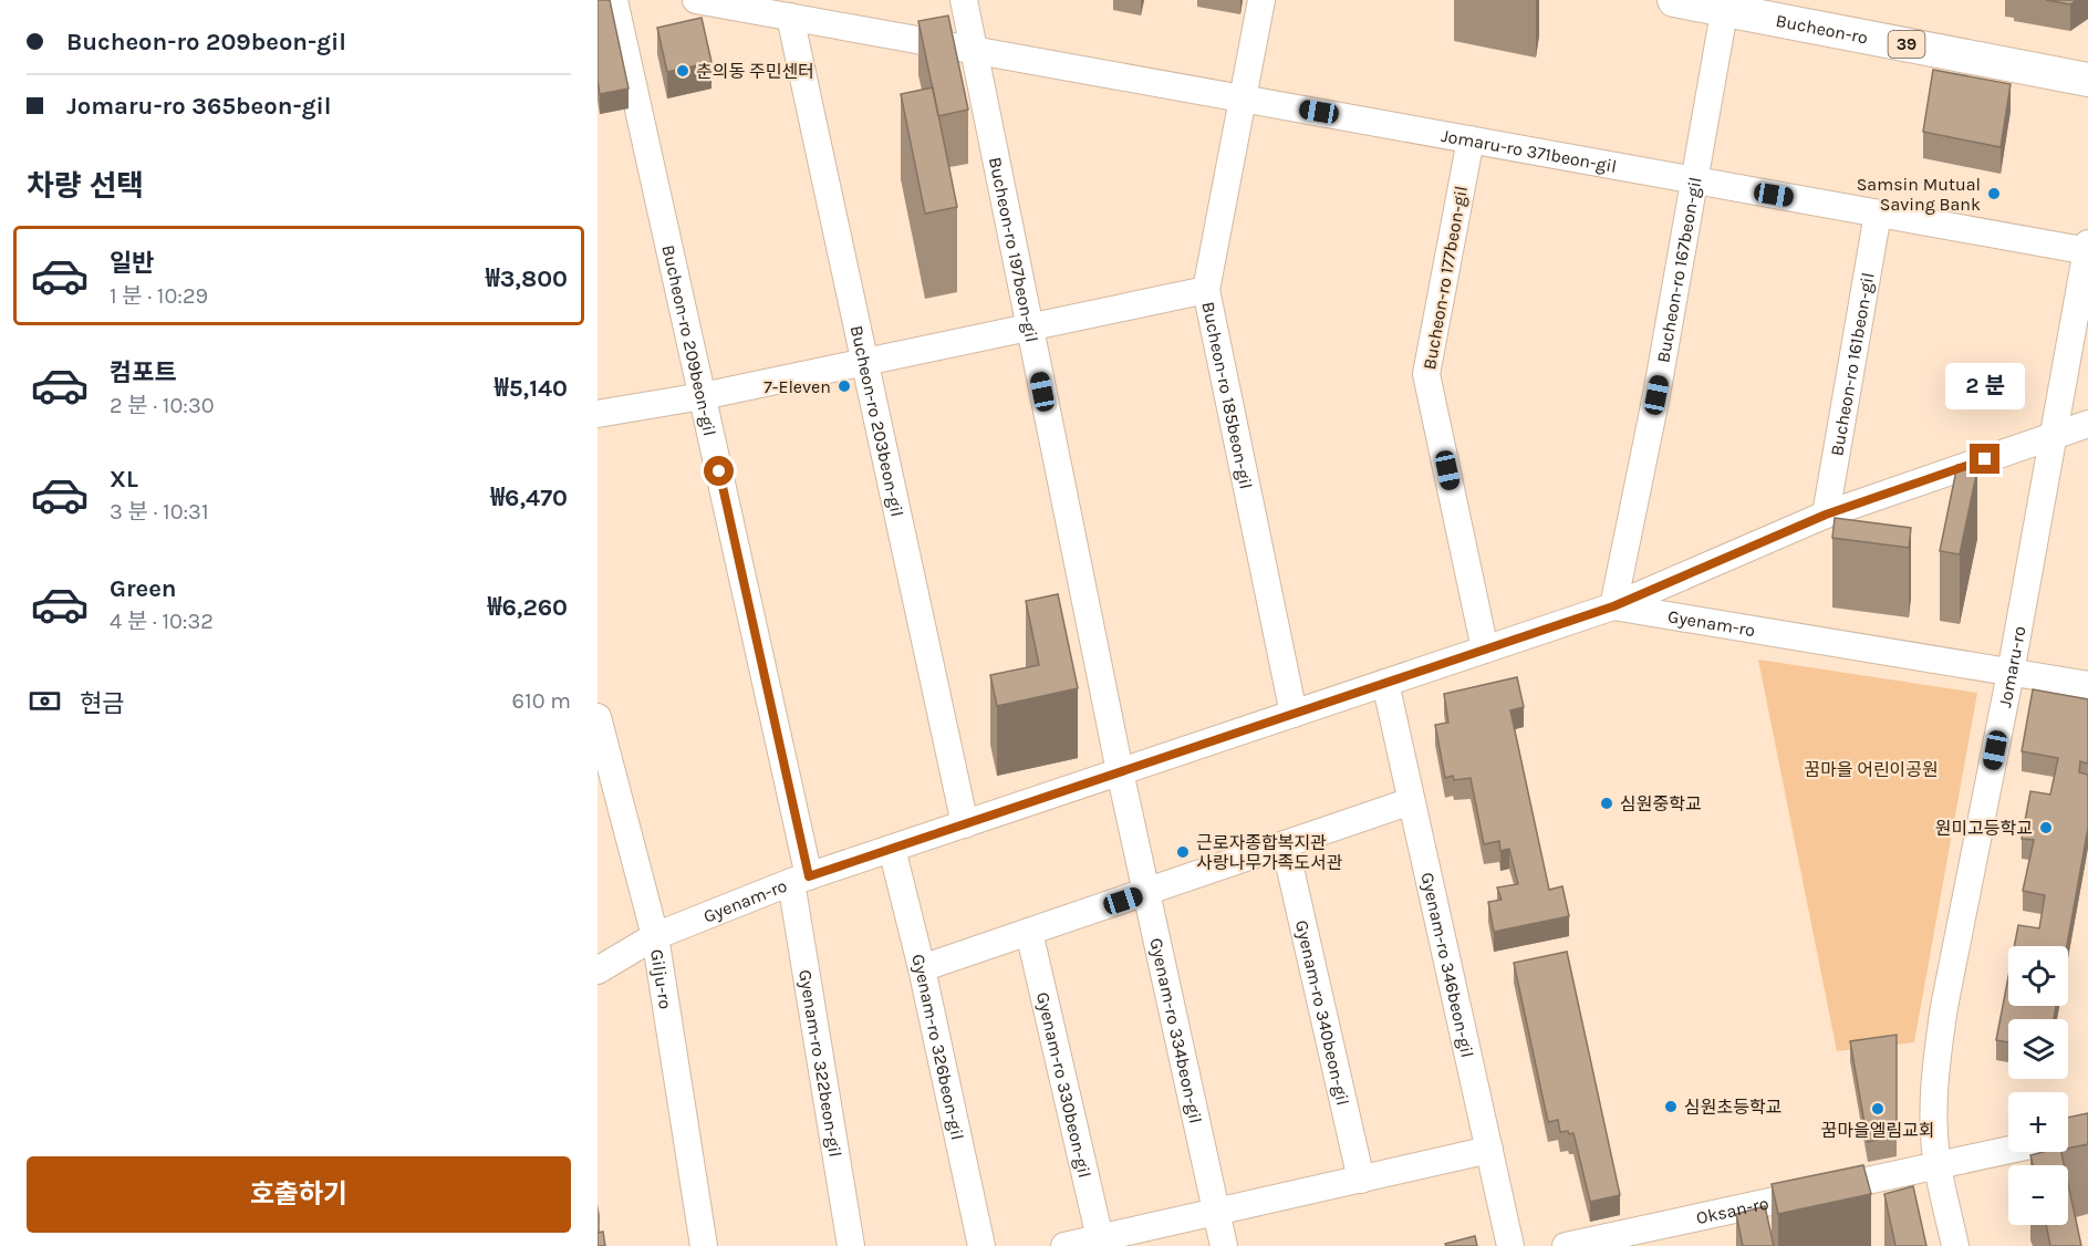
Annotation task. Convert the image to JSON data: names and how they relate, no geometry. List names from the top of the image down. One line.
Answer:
{"streets":{"main road":["Bucheon-ro","39"],"street":["Jomaru-ro 371beon-gil","Bucheon-ro 197beon-gil","Bucheon-ro 167beon-gil","Bucheon-ro 177beon-gil","Bucheon-ro 209beon-gil","Bucheon-ro 161beon-gil","Bucheon-ro 185beon-gil","Bucheon-ro 203beon-gil","Gyenam-ro","Jomaru-ro","Gyenam-ro 346beon-gil","Gilju-ro","Gyenam-ro 340beon-gil","Gyenam-ro 334beon-gil","Gyenam-ro 326beon-gil","Gyenam-ro 322beon-gil","Gyenam-ro 330beon-gil","Oksan-ro"]},"crossings":[["Bucheon-ro","Bucheon-ro 167beon-gil"],["Jomaru-ro 371beon-gil","Bucheon-ro 197beon-gil"],["Jomaru-ro 371beon-gil","Bucheon-ro 167beon-gil"],["Jomaru-ro 371beon-gil","Bucheon-ro 177beon-gil"],["Jomaru-ro 371beon-gil","Bucheon-ro 161beon-gil"],["Jomaru-ro 371beon-gil","Bucheon-ro 185beon-gil"],["Jomaru-ro 371beon-gil","Bucheon-ro 203beon-gil"],["Jomaru-ro 371beon-gil","Jomaru-ro"],["Bucheon-ro 197beon-gil","Gyenam-ro"],["Bucheon-ro 197beon-gil","Gyenam-ro 334beon-gil"],["Bucheon-ro 167beon-gil","Gyenam-ro"],["Bucheon-ro 177beon-gil","Gyenam-ro"],["Bucheon-ro 209beon-gil","Gyenam-ro"],["Bucheon-ro 209beon-gil","Gyenam-ro 322beon-gil"],["Bucheon-ro 185beon-gil","Gyenam-ro"],["Bucheon-ro 203beon-gil","Gyenam-ro"],["Gyenam-ro","Jomaru-ro"],["Gyenam-ro","Gyenam-ro 346beon-gil"],["Gyenam-ro","Gilju-ro"],["Gyenam-ro","Gyenam-ro 334beon-gil"],["Gyenam-ro","Gyenam-ro 326beon-gil"],["Gyenam-ro","Gyenam-ro 322beon-gil"],["Jomaru-ro","Oksan-ro"]],"parks":["꿈마을 어린이공원"],"places":["춘의동 주민센터","Samsin Mutual Saving Bank","7-Eleven","심원중학교","원미고등학교","근로자종합복지관 사랑나무가족도서관","심원초등학교","꿈마을엘림교회"],"page":{"banner":["Bucheon-ro 209beon-gil","Jomaru-ro 365beon-gil"],"heading":"차량 선택","list":[{"name":"일반","note":"1 분 · 10:29","value":"₩3,800"},{"name":"컴포트","note":"2 분 · 10:30","value":"₩5,140"},{"name":"XL","note":"3 분 · 10:31","value":"₩6,470"},{"name":"Green","note":"4 분 · 10:32","value":"₩6,260"}],"bubble":"2 분","pay":["현금","610 m"],"map_buttons":["+","−"],"buttons":"호출하기"}}
